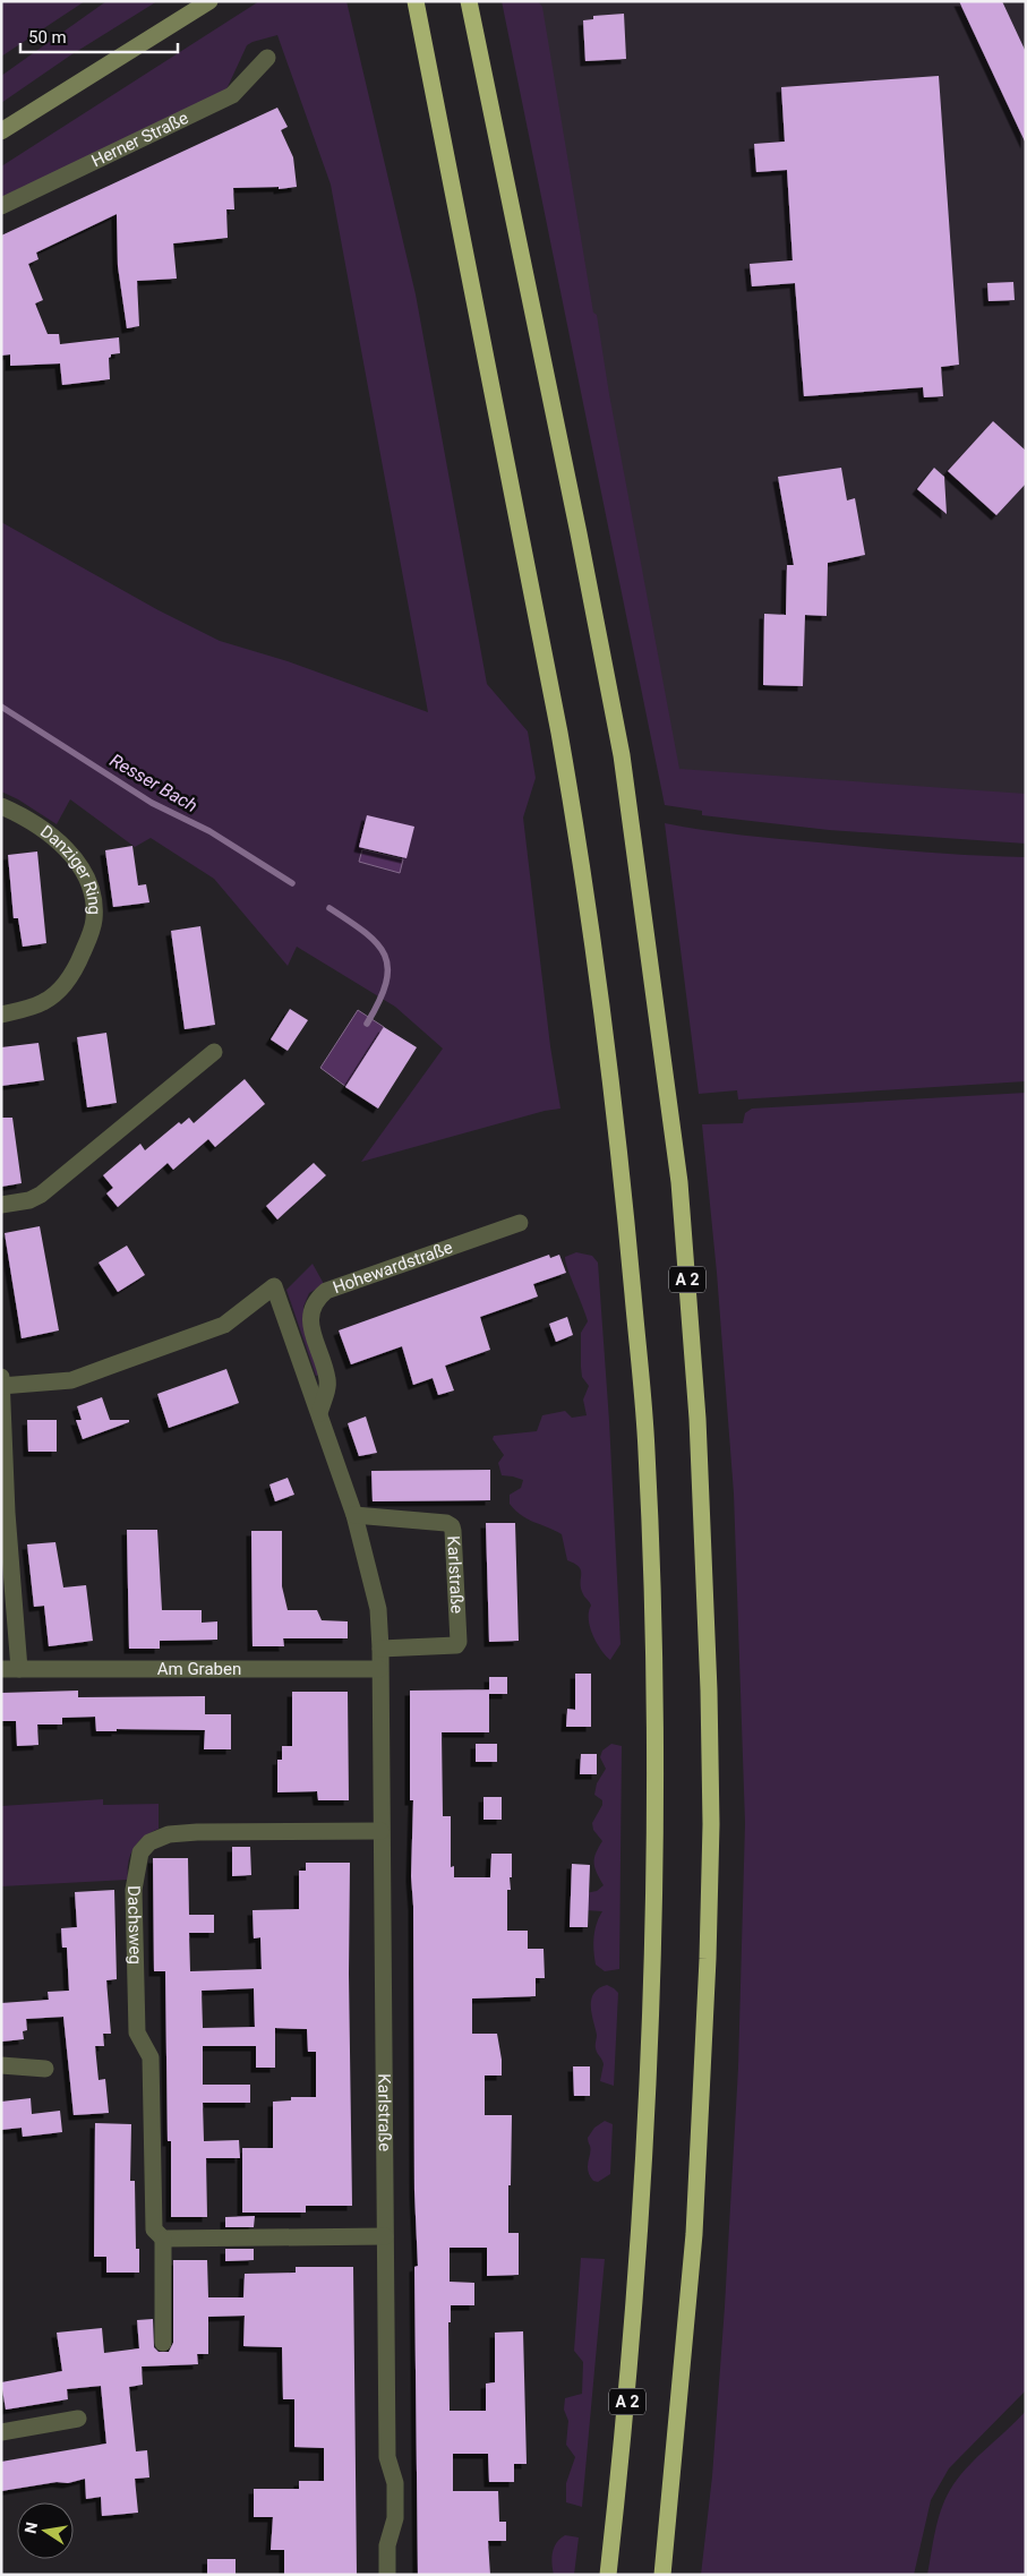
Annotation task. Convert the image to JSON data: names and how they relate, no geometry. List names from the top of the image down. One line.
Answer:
{"streets":{"highway":["A 2"],"street":["Herner Straße","Danziger Ring","Hohewardstraße","Karlstraße","Am Graben","Dachsweg"]},"crossings":[["Hohewardstraße","Karlstraße"],["Karlstraße","Am Graben"],["Karlstraße","Dachsweg"]],"water":["Resser Bach"],"scale_bar":"50 m","north":"left"}
